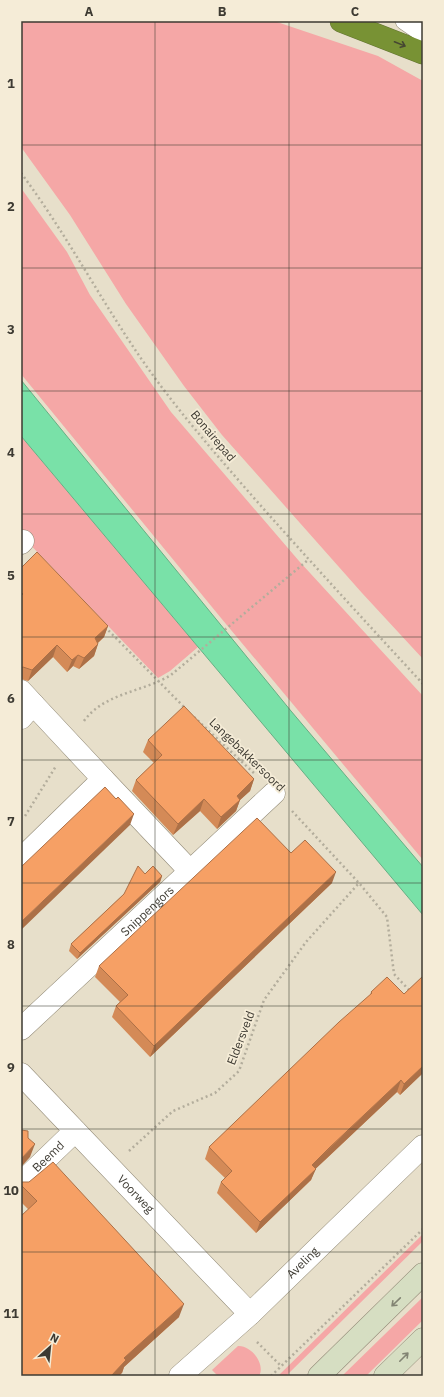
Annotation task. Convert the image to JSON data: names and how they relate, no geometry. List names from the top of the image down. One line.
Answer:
{"streets":{"street":["Snippengors","Beemd","Voorweg","Aveling"],"path":["Bonairepad","Langebakkersoord","Eldersveld"]},"crossings":[["Langebakkersoord","Snippengors"],["Langebakkersoord","Eldersveld"],["Eldersveld","Voorweg"],["Beemd","Voorweg"],["Voorweg","Aveling"]],"north":"top right","grid":{"columns":["A","B","C"],"rows":["1","2","3","4","5","6","7","8","9","10","11"]}}
